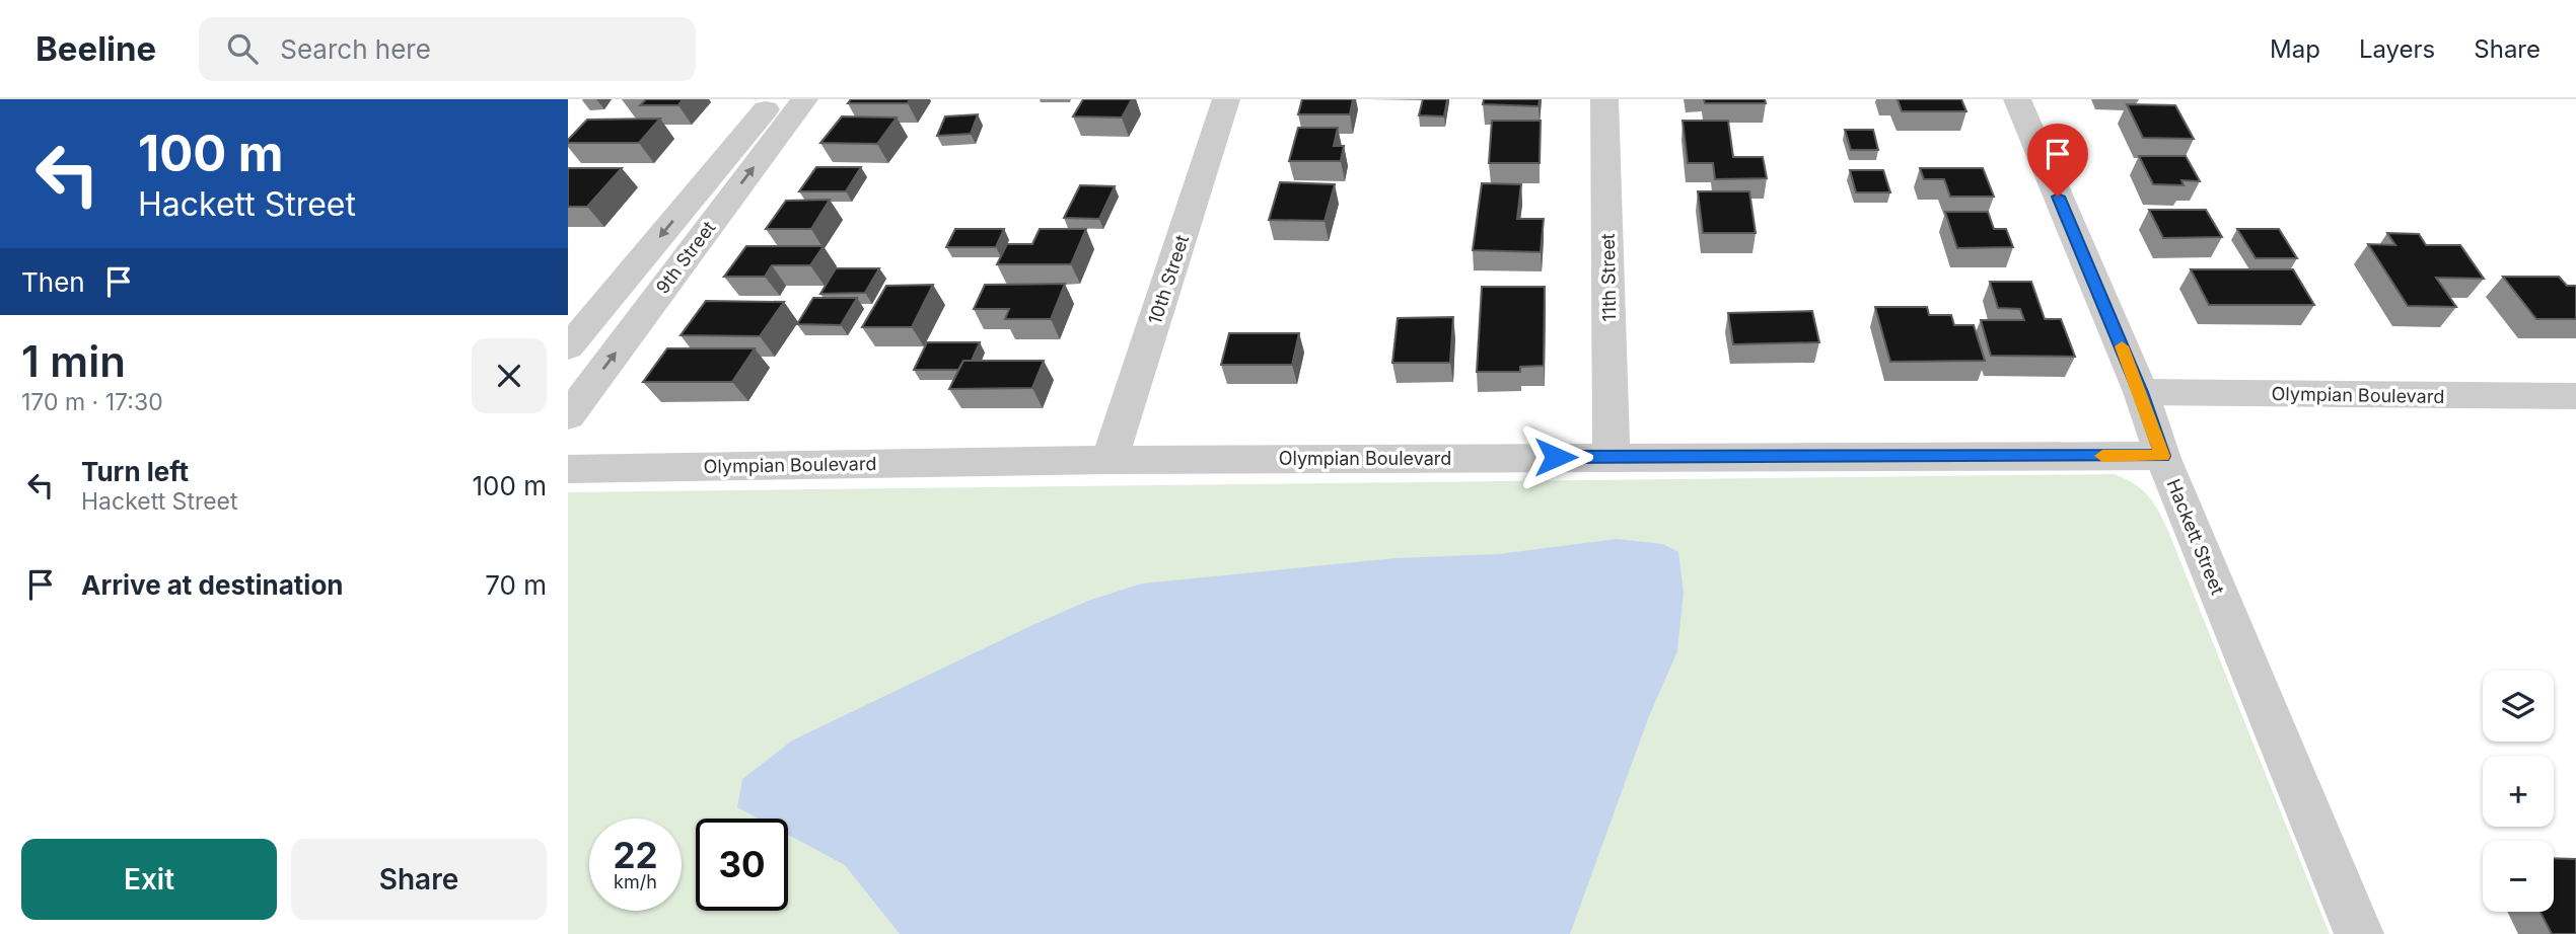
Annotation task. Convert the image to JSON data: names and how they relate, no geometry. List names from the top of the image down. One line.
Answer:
{"streets":{"street":["9th Street","11th Street","10th Street","Olympian Boulevard","Hackett Street"]},"crossings":[["11th Street","Olympian Boulevard"],["10th Street","Olympian Boulevard"],["Olympian Boulevard","Hackett Street"]],"page":{"header":"Beeline","search":"Search here","nav":["Map","Layers","Share"],"turn":["100 m","Hackett Street"],"then":"Then","heading":["1 min","170 m · 17:30"],"list":[{"name":"Turn left","note":"Hackett Street","value":"100 m"},{"name":"Arrive at destination","value":"70 m"}],"map_buttons":["+","−"],"speed":"22 km/h","limit":"30","buttons":["Exit","Share"]}}
